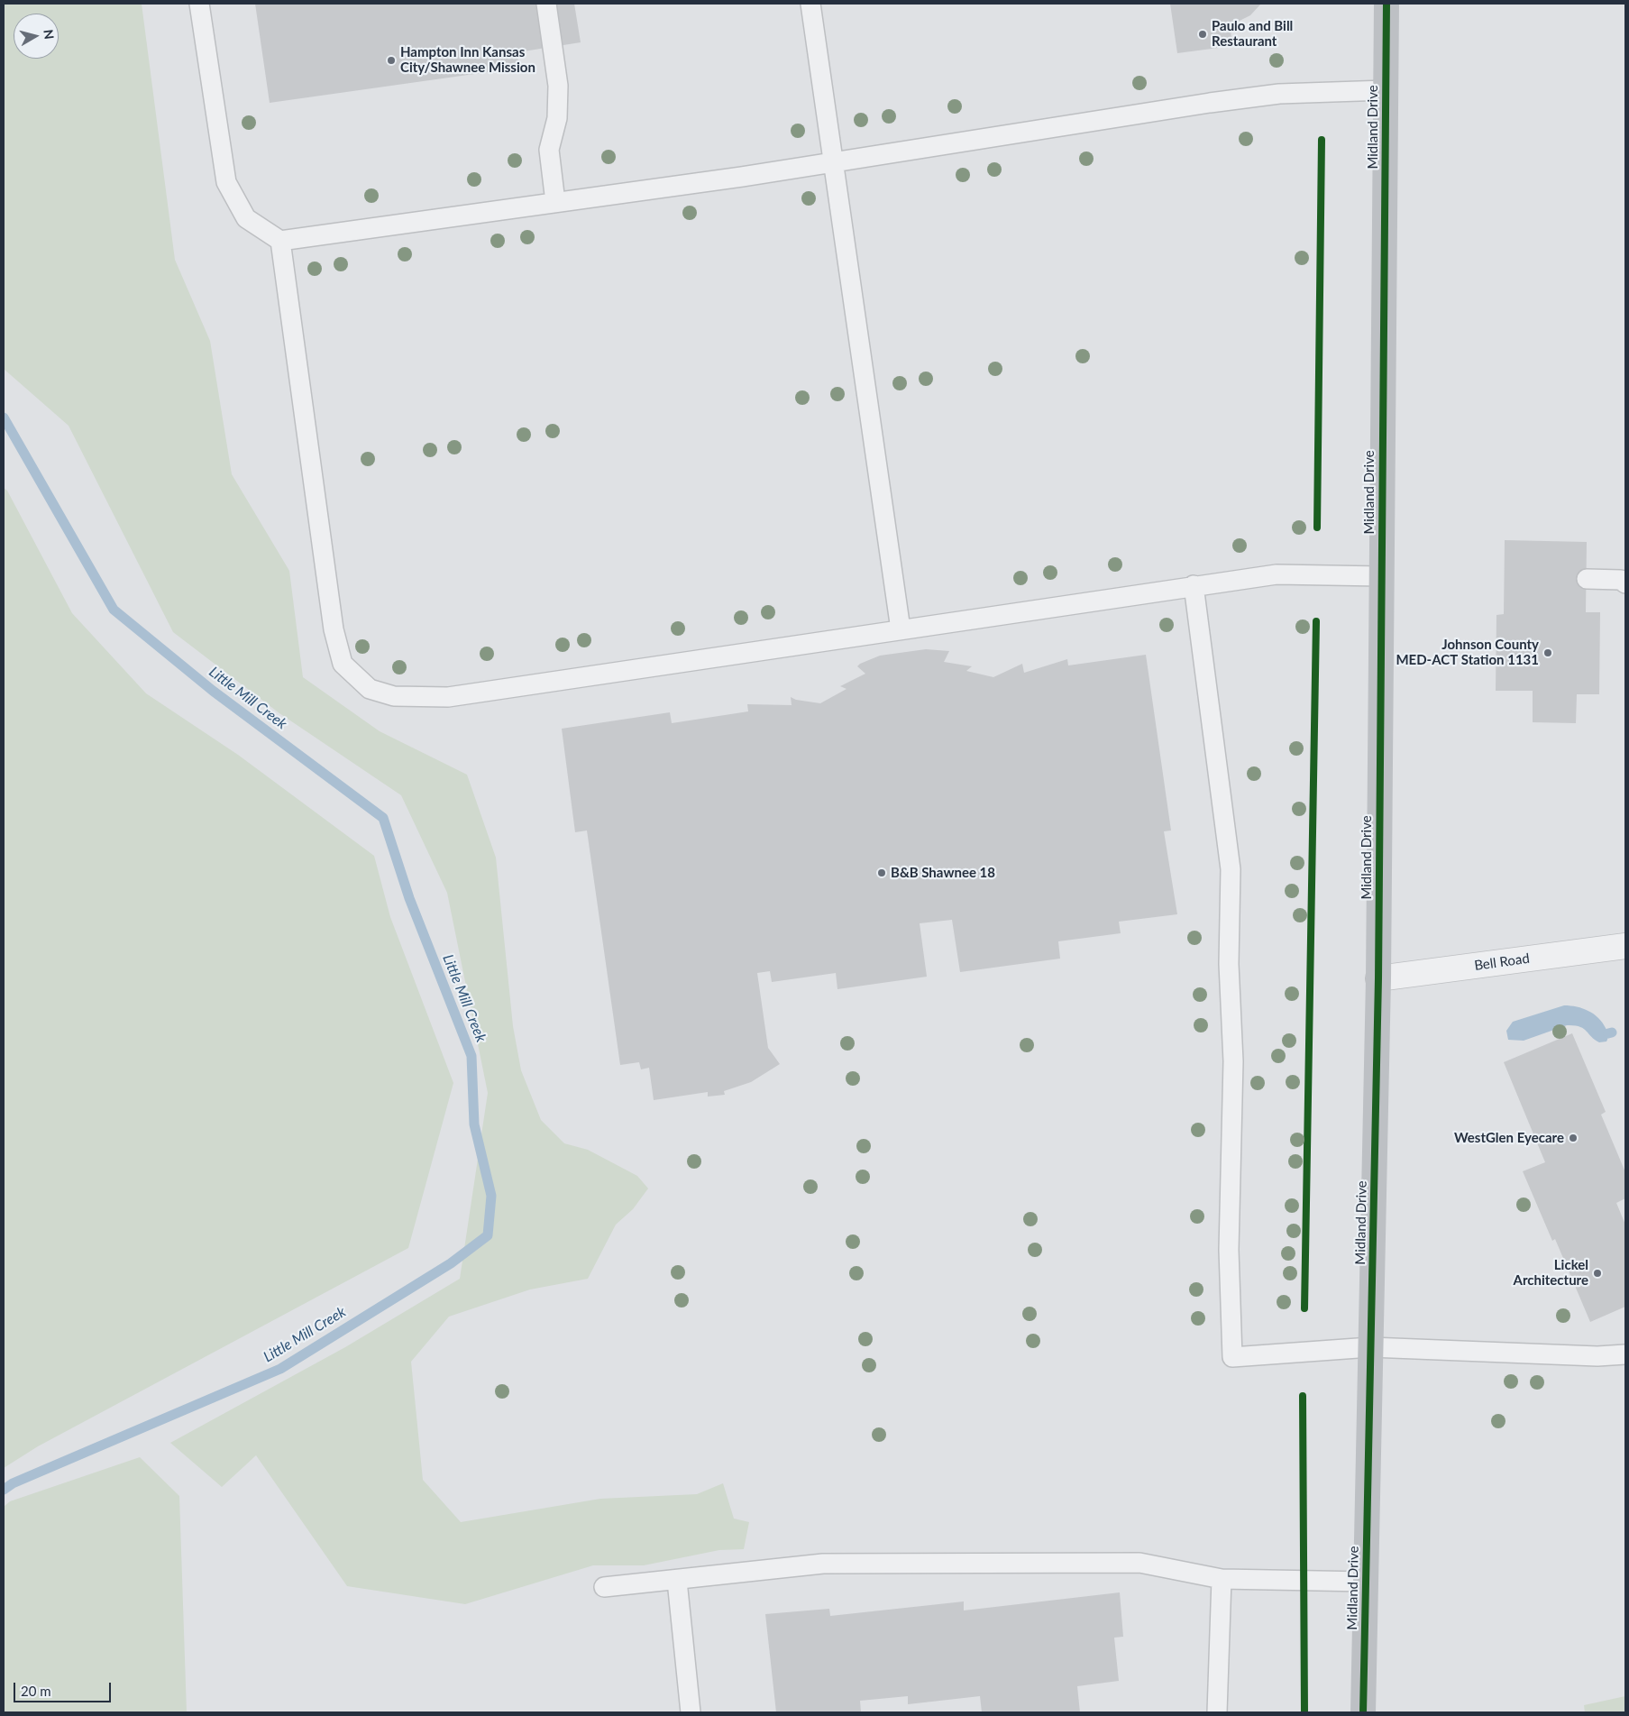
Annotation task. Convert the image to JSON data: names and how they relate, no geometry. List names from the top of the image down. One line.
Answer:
{"streets":{"main road":["Midland Drive"],"street":["Bell Road"]},"crossings":[["Midland Drive","Bell Road"]],"water":["Little Mill Creek"],"places":["Paulo and Bill Restaurant","Hampton Inn Kansas City/Shawnee Mission","Johnson County MED-ACT Station 1131","B&B Shawnee 18","WestGlen Eyecare","Lickel Architecture"],"scale_bar":"20 m","north":"right"}
